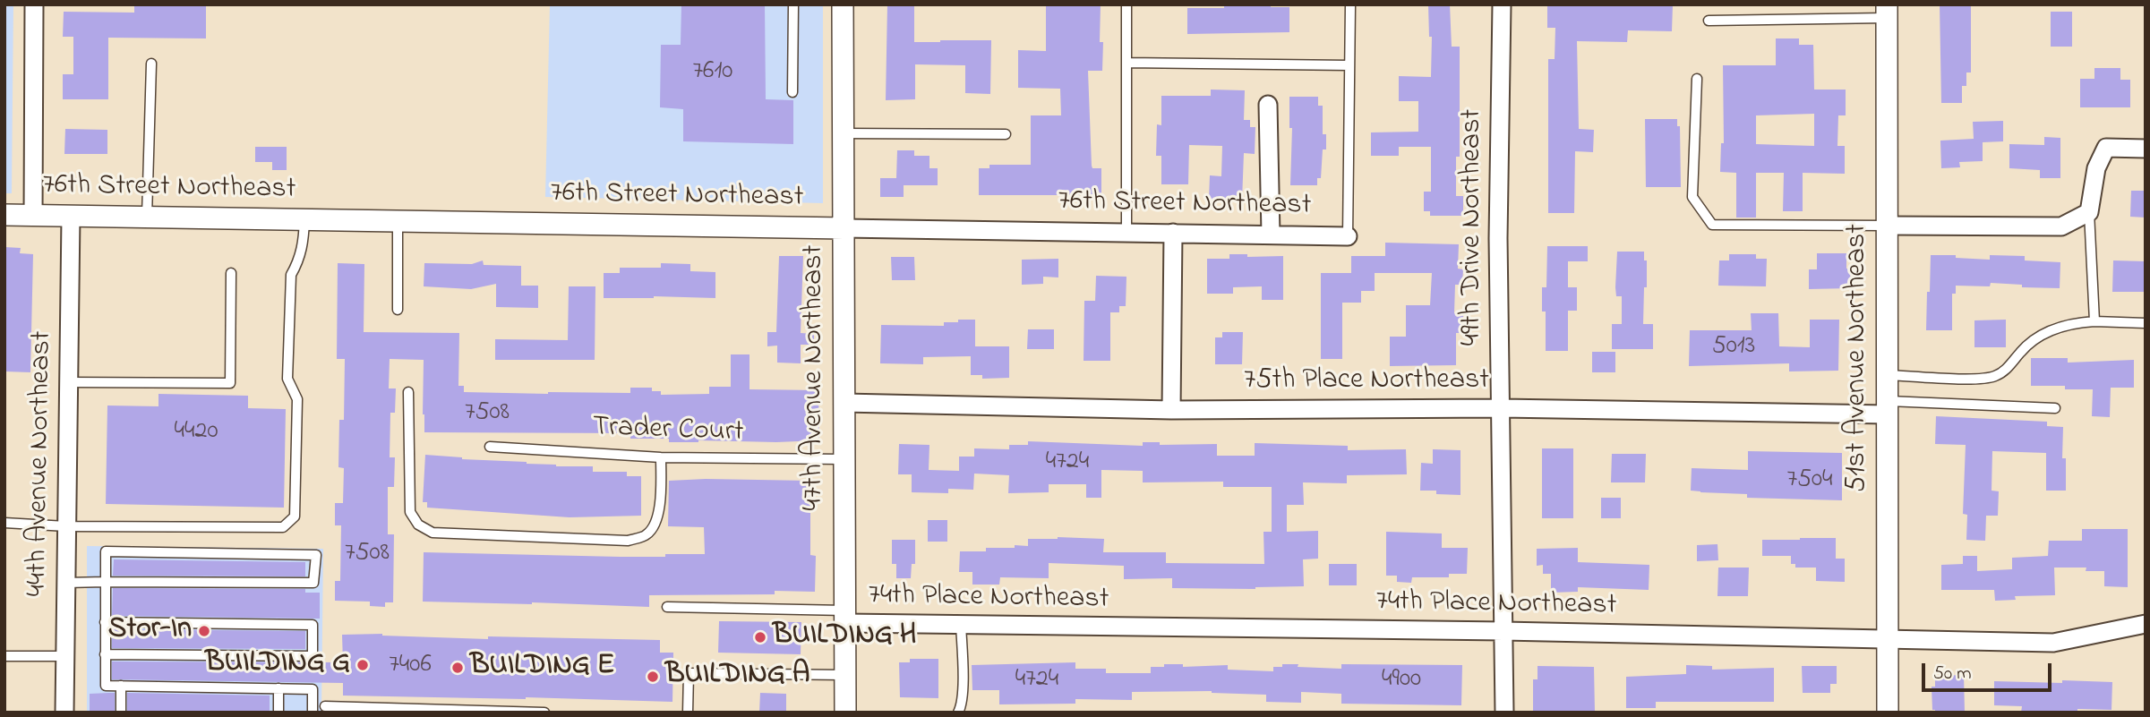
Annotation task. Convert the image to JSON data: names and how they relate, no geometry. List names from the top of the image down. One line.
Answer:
{"streets":{"street":["76th Street Northeast","49th Drive Northeast","51st Avenue Northeast","47th Avenue Northeast","75th Place Northeast","44th Avenue Northeast","74th Place Northeast"],"lane":["Trader Court"]},"crossings":[["76th Street Northeast","47th Avenue Northeast"],["76th Street Northeast","44th Avenue Northeast"],["49th Drive Northeast","75th Place Northeast"],["49th Drive Northeast","74th Place Northeast"],["51st Avenue Northeast","75th Place Northeast"],["51st Avenue Northeast","74th Place Northeast"],["47th Avenue Northeast","75th Place Northeast"],["47th Avenue Northeast","Trader Court"],["47th Avenue Northeast","74th Place Northeast"]],"places":["Stor-In","BUILDING H","BUILDING G","BUILDING E","BUILDING A"],"house_numbers":["7610","5013","7508","4420","4724","7504","7508","7406","4724","4900"],"scale_bar":"50 m"}
